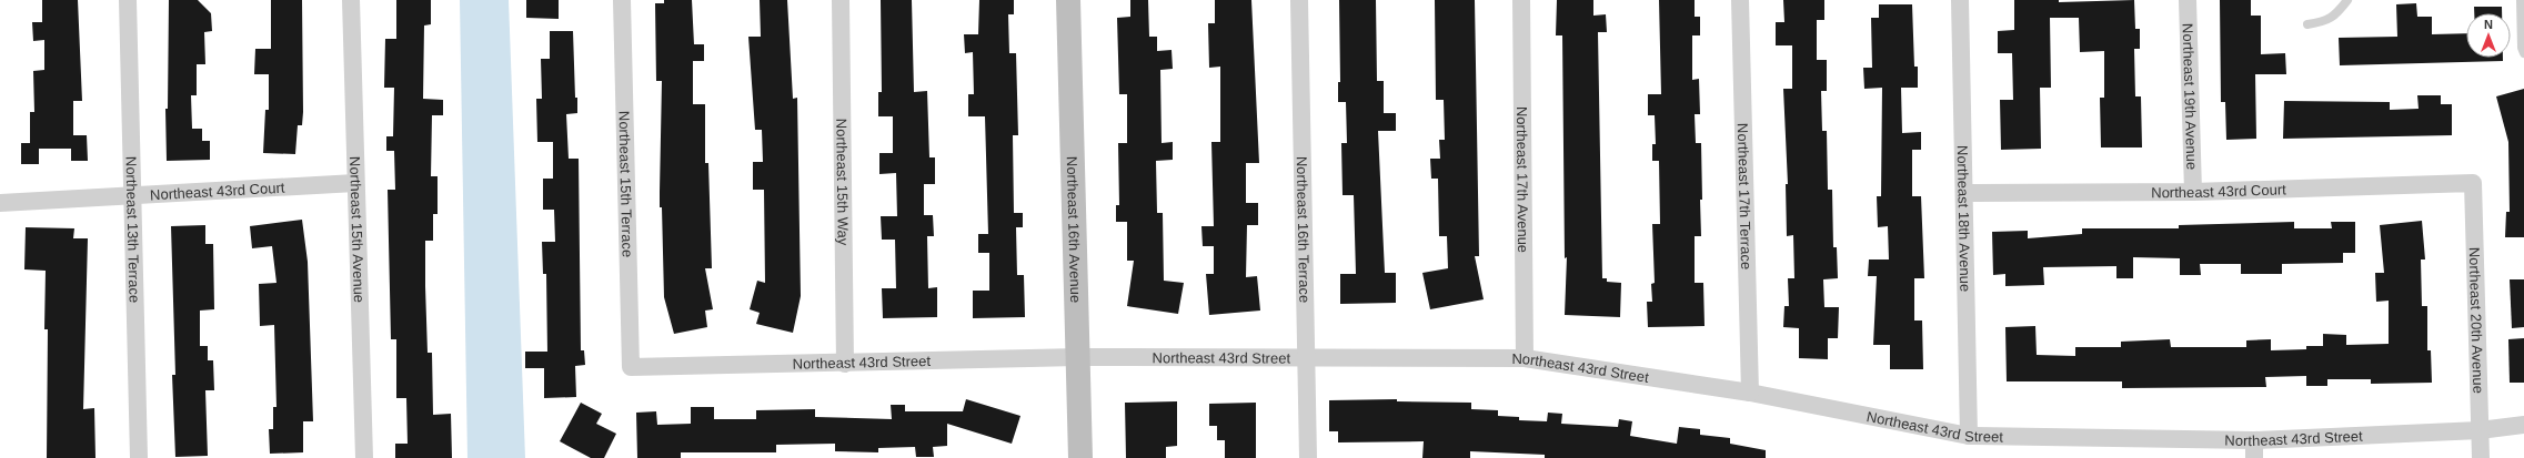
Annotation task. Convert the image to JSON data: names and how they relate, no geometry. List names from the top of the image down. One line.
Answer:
{"streets":{"street":["Northeast 19th Avenue","Northeast 17th Avenue","Northeast 15th Way","Northeast 15th Terrace","Northeast 43rd Court","Northeast 17th Terrace","Northeast 18th Avenue","Northeast 16th Avenue","Northeast 16th Terrace","Northeast 13th Terrace","Northeast 15th Avenue","Northeast 20th Avenue","Northeast 43rd Street"]},"crossings":[["Northeast 19th Avenue","Northeast 43rd Court"],["Northeast 17th Avenue","Northeast 43rd Street"],["Northeast 15th Way","Northeast 43rd Street"],["Northeast 15th Terrace","Northeast 43rd Street"],["Northeast 43rd Court","Northeast 18th Avenue"],["Northeast 43rd Court","Northeast 13th Terrace"],["Northeast 43rd Court","Northeast 15th Avenue"],["Northeast 43rd Court","Northeast 20th Avenue"],["Northeast 17th Terrace","Northeast 43rd Street"],["Northeast 18th Avenue","Northeast 43rd Street"],["Northeast 16th Avenue","Northeast 43rd Street"],["Northeast 16th Terrace","Northeast 43rd Street"],["Northeast 20th Avenue","Northeast 43rd Street"]],"north":"top"}
